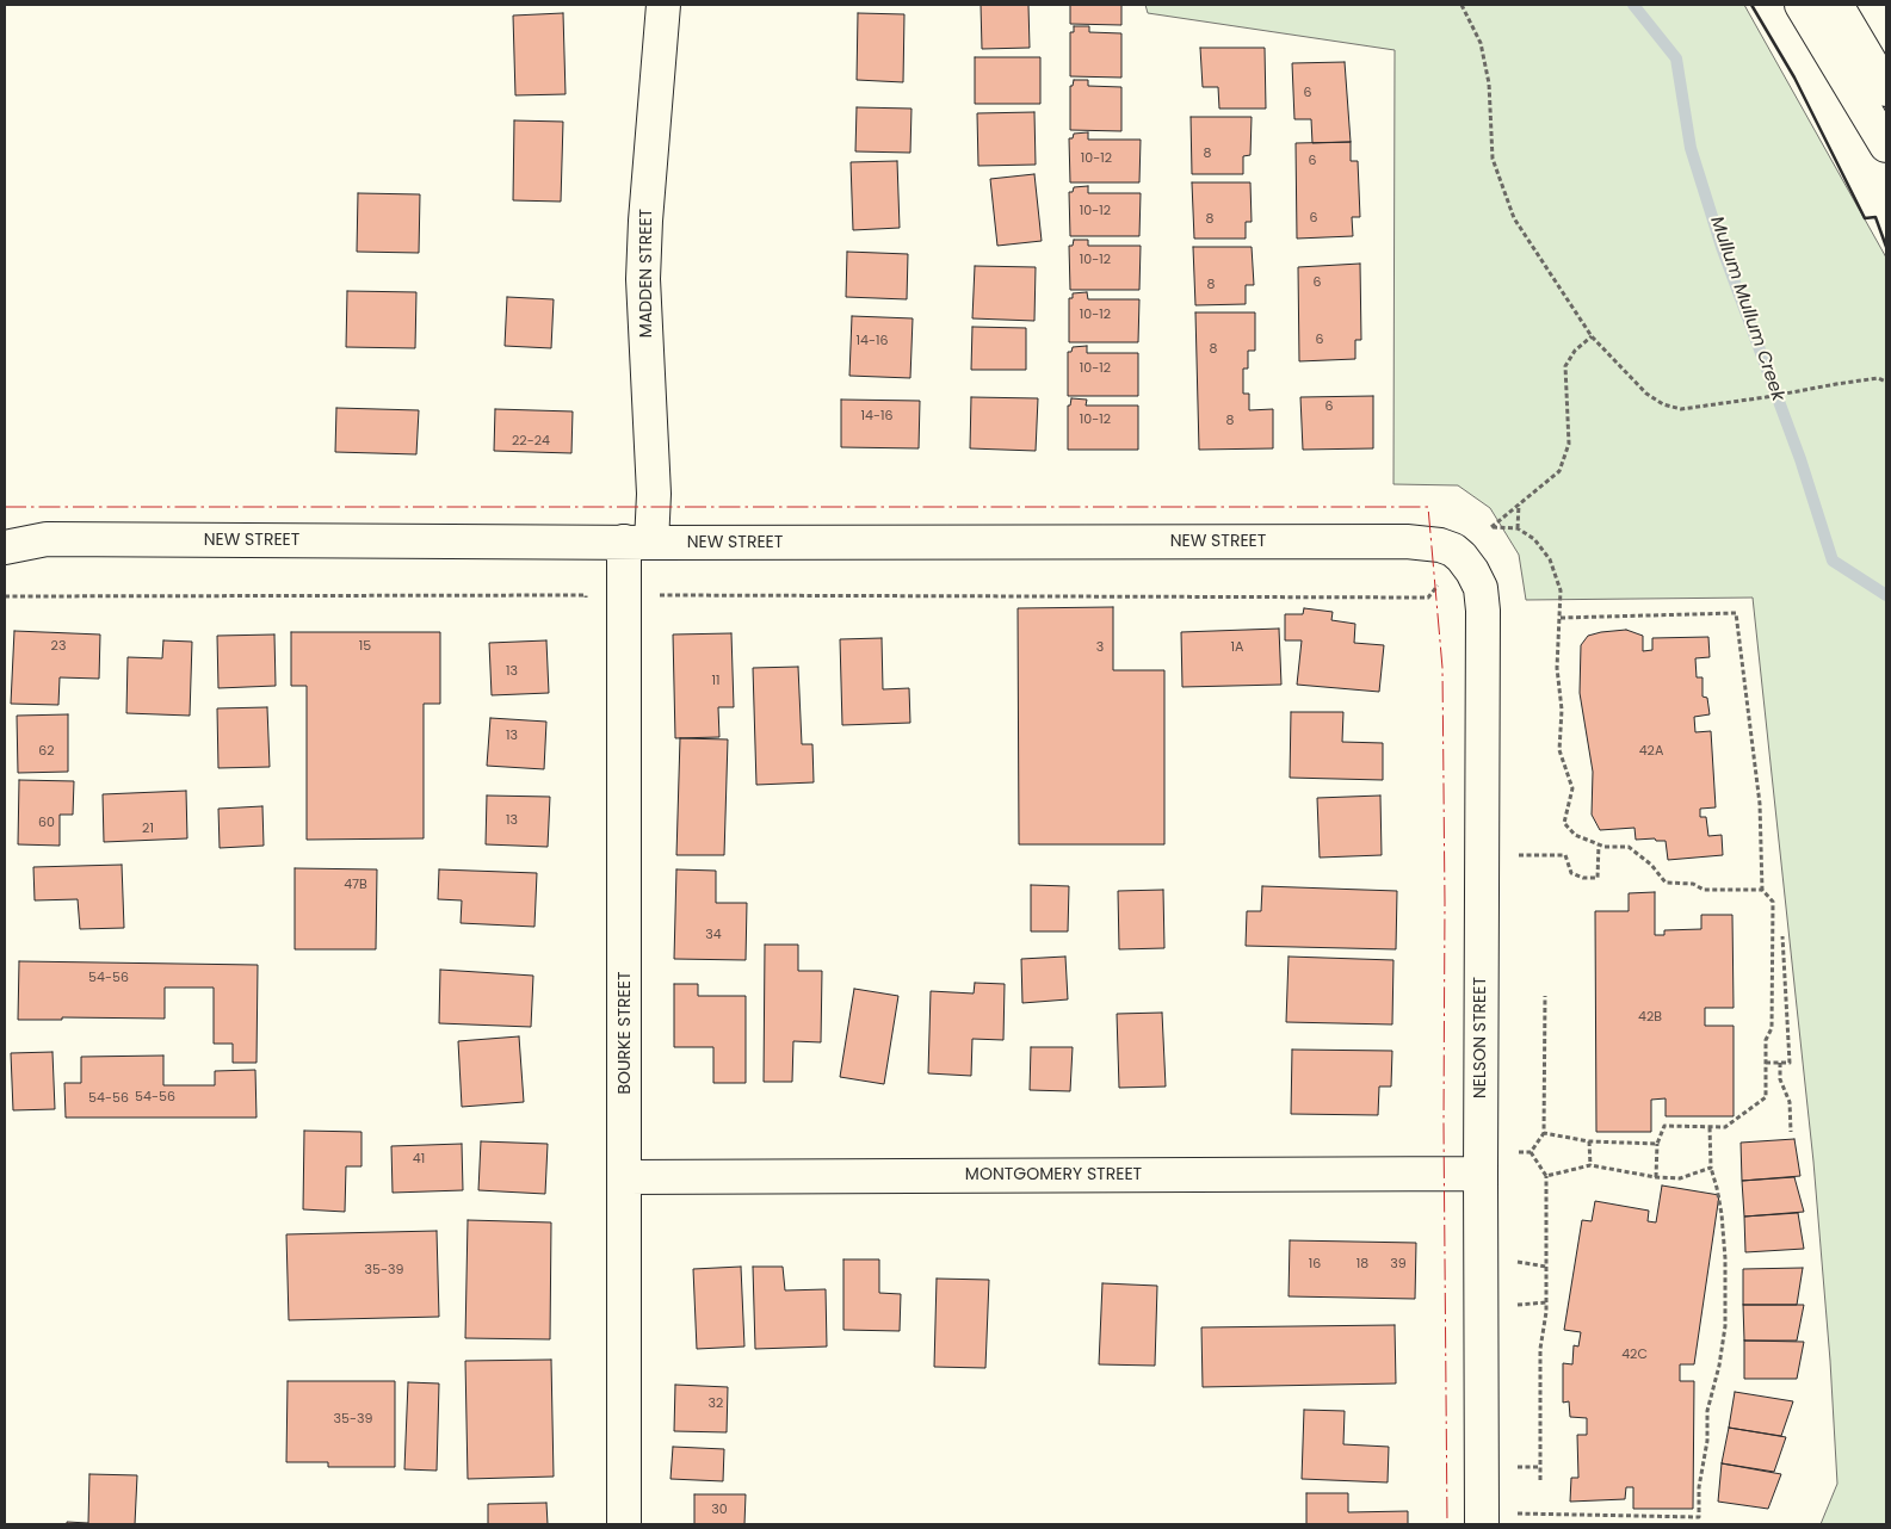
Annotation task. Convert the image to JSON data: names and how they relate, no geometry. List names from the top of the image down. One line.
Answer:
{"streets":{"main road":["MADDEN STREET","NEW STREET","BOURKE STREET","NELSON STREET","MONTGOMERY STREET"]},"crossings":[["MADDEN STREET","NEW STREET"],["MADDEN STREET","BOURKE STREET"],["NEW STREET","BOURKE STREET"],["NEW STREET","NELSON STREET"],["BOURKE STREET","MONTGOMERY STREET"],["NELSON STREET","MONTGOMERY STREET"]],"water":["Mullum Mullum Creek"],"house_numbers":["6","8","10-12","6","10-12","6","8","10-12","6","8","10-12","6","14-16","8","10-12","6","14-16","10-12","8","22-24","23","15","3","1A","13","11","13","62","42A","13","60","21","47B","34","54-56","42B","54-56","54-56","41","16","18","39","35-39","42C","32","35-39","30"]}
